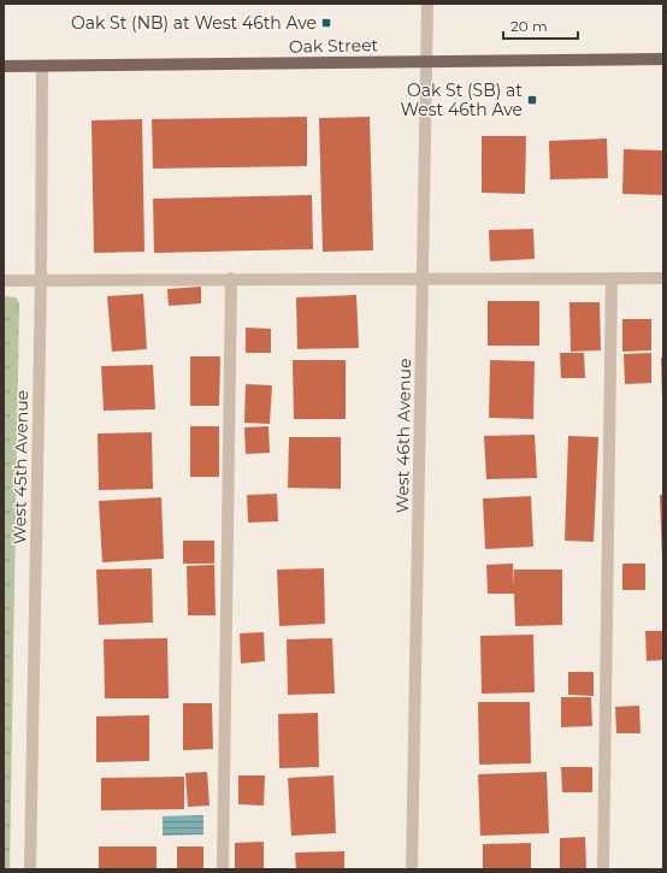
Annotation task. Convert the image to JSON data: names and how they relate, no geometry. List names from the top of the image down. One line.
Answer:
{"streets":{"main road":["Oak Street"],"street":["West 46th Avenue","West 45th Avenue"]},"crossings":[["Oak Street","West 46th Avenue"],["Oak Street","West 45th Avenue"]],"places":{"transit":["Oak St (NB) at West 46th Ave","Oak St (SB) at West 46th Ave"]},"scale_bar":"20 m"}
